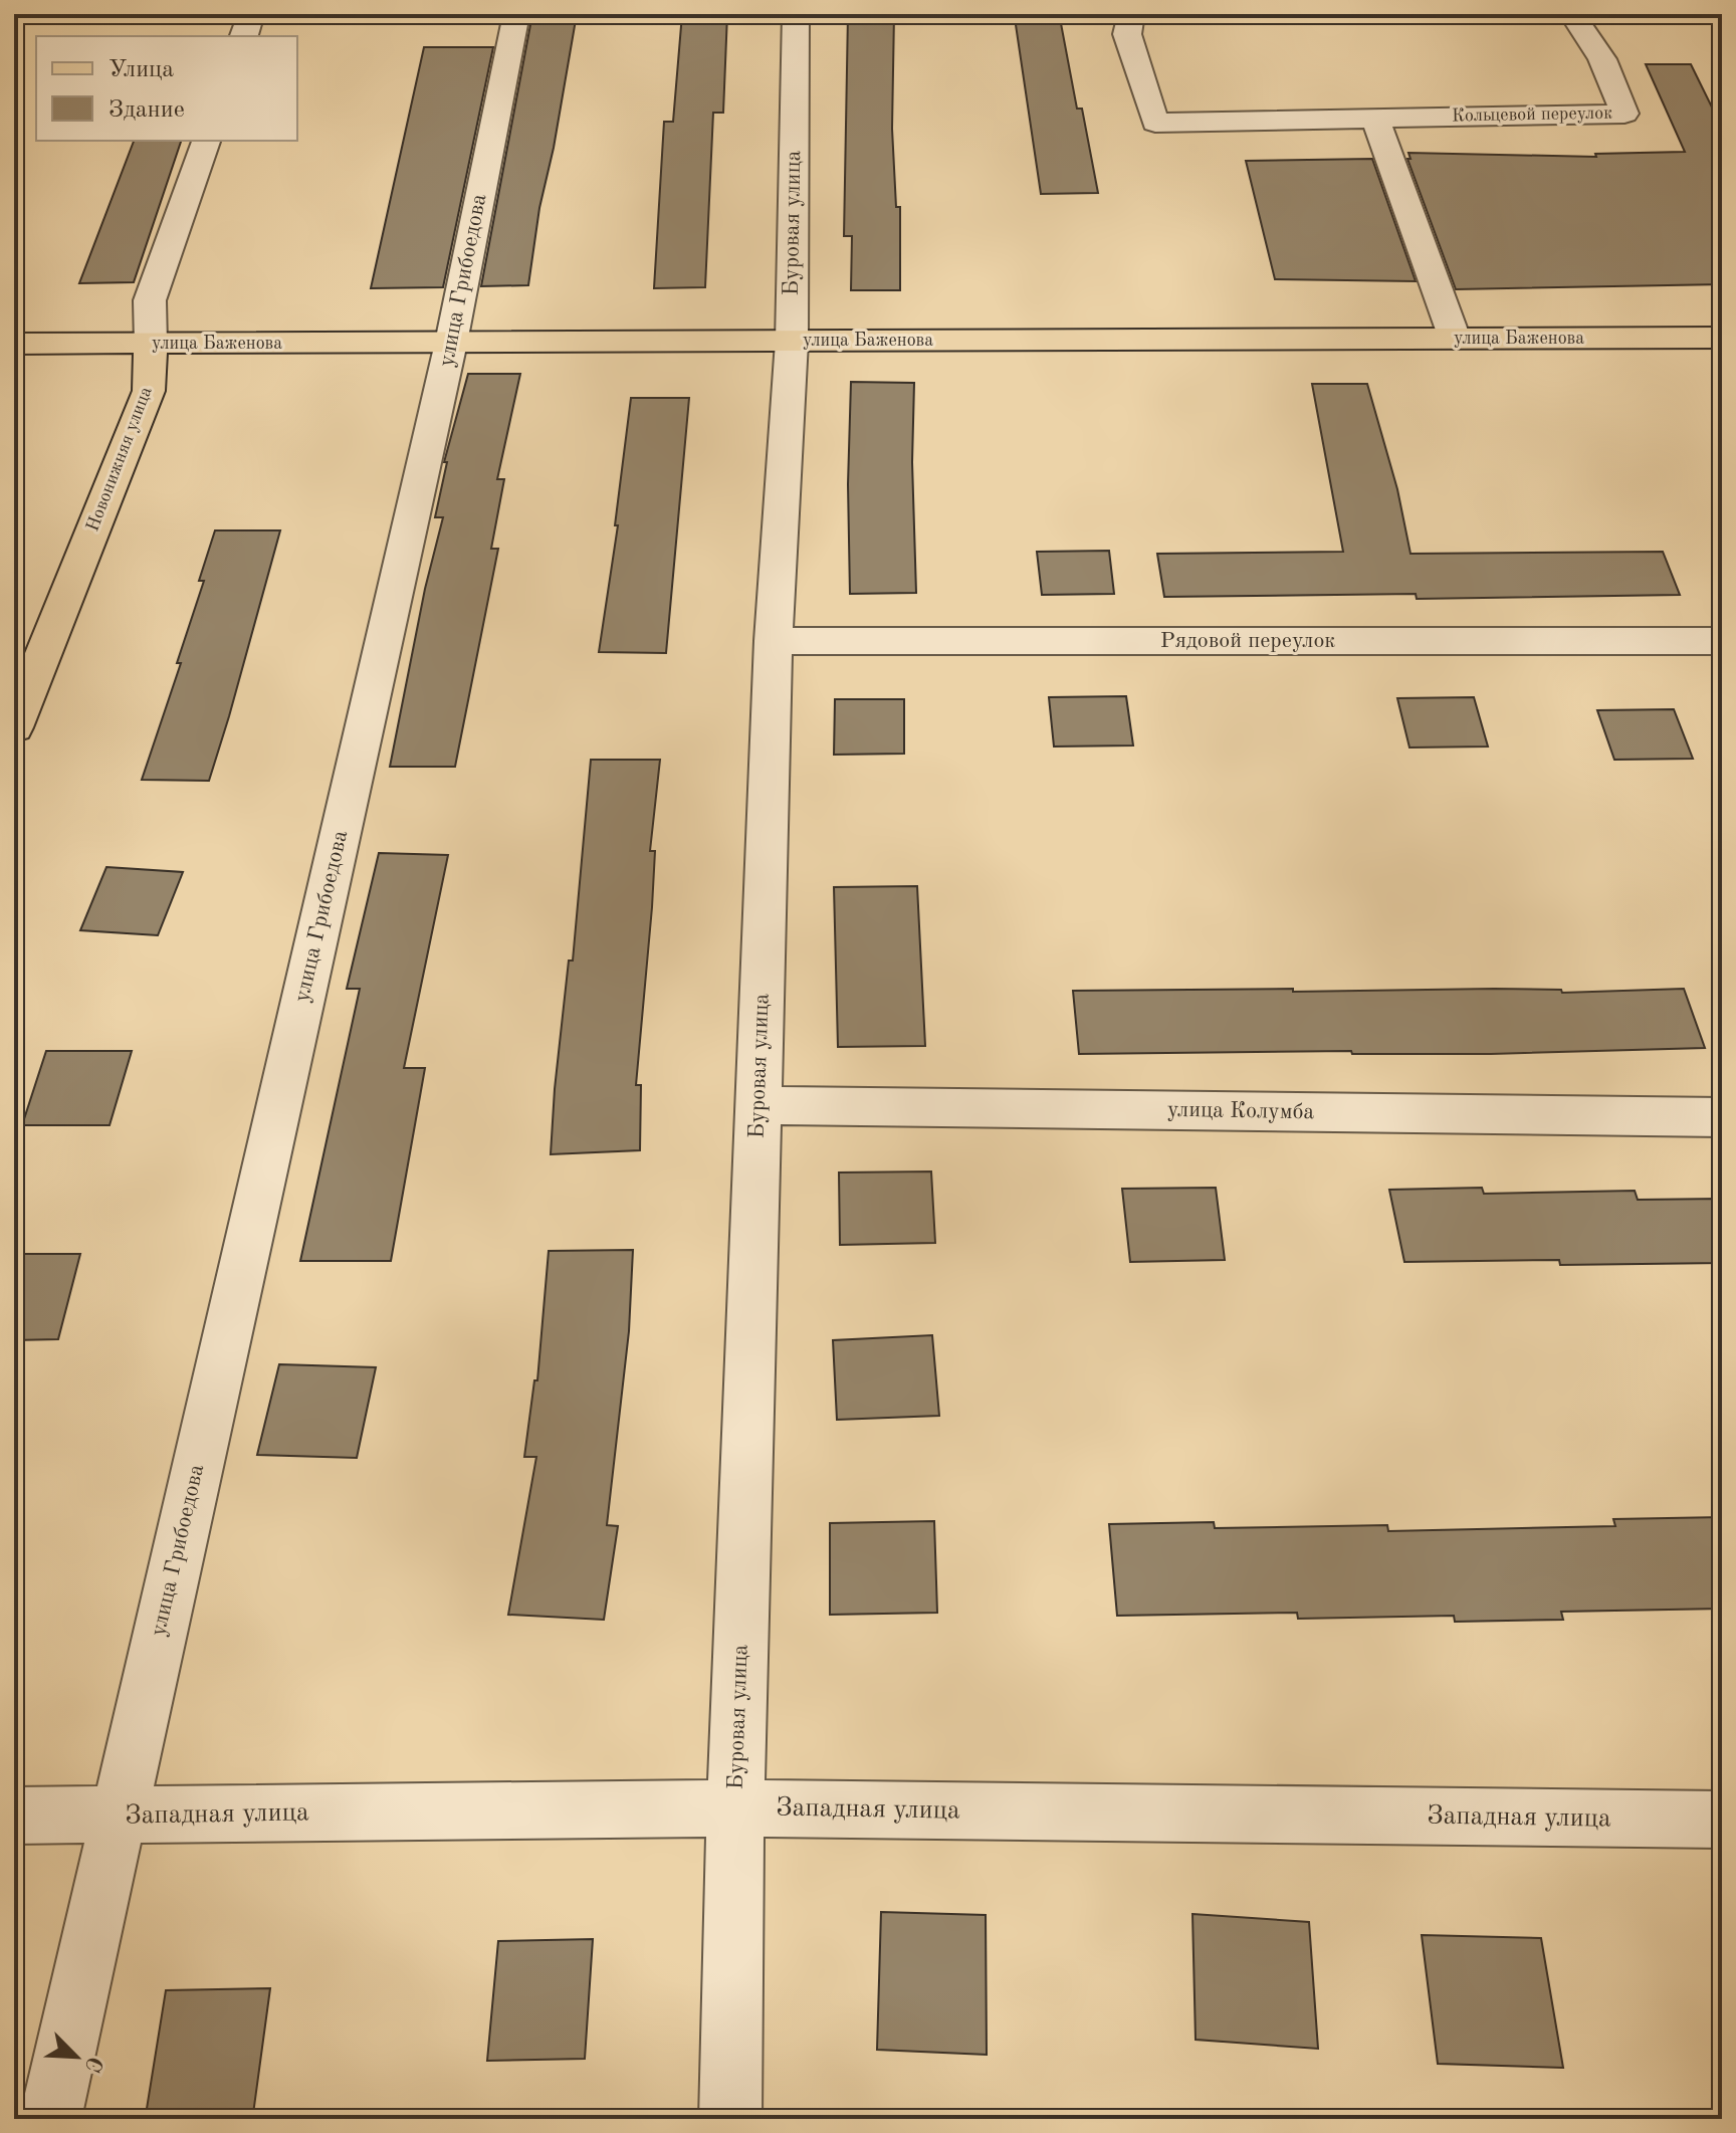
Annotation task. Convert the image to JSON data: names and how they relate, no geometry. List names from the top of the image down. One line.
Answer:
{"streets":{"main road":["улица Баженова","Новонижняя улица"],"street":["Кольцевой переулок","Буровая улица","улица Грибоедова","Рядовой переулок","улица Колумба","Западная улица"]},"crossings":[["Буровая улица","улица Баженова"],["Буровая улица","Рядовой переулок"],["Буровая улица","улица Колумба"],["Буровая улица","Западная улица"],["улица Грибоедова","улица Баженова"],["улица Грибоедова","Западная улица"],["улица Баженова","Новонижняя улица"]],"legend":["Улица","Здание"],"north":"bottom right"}
